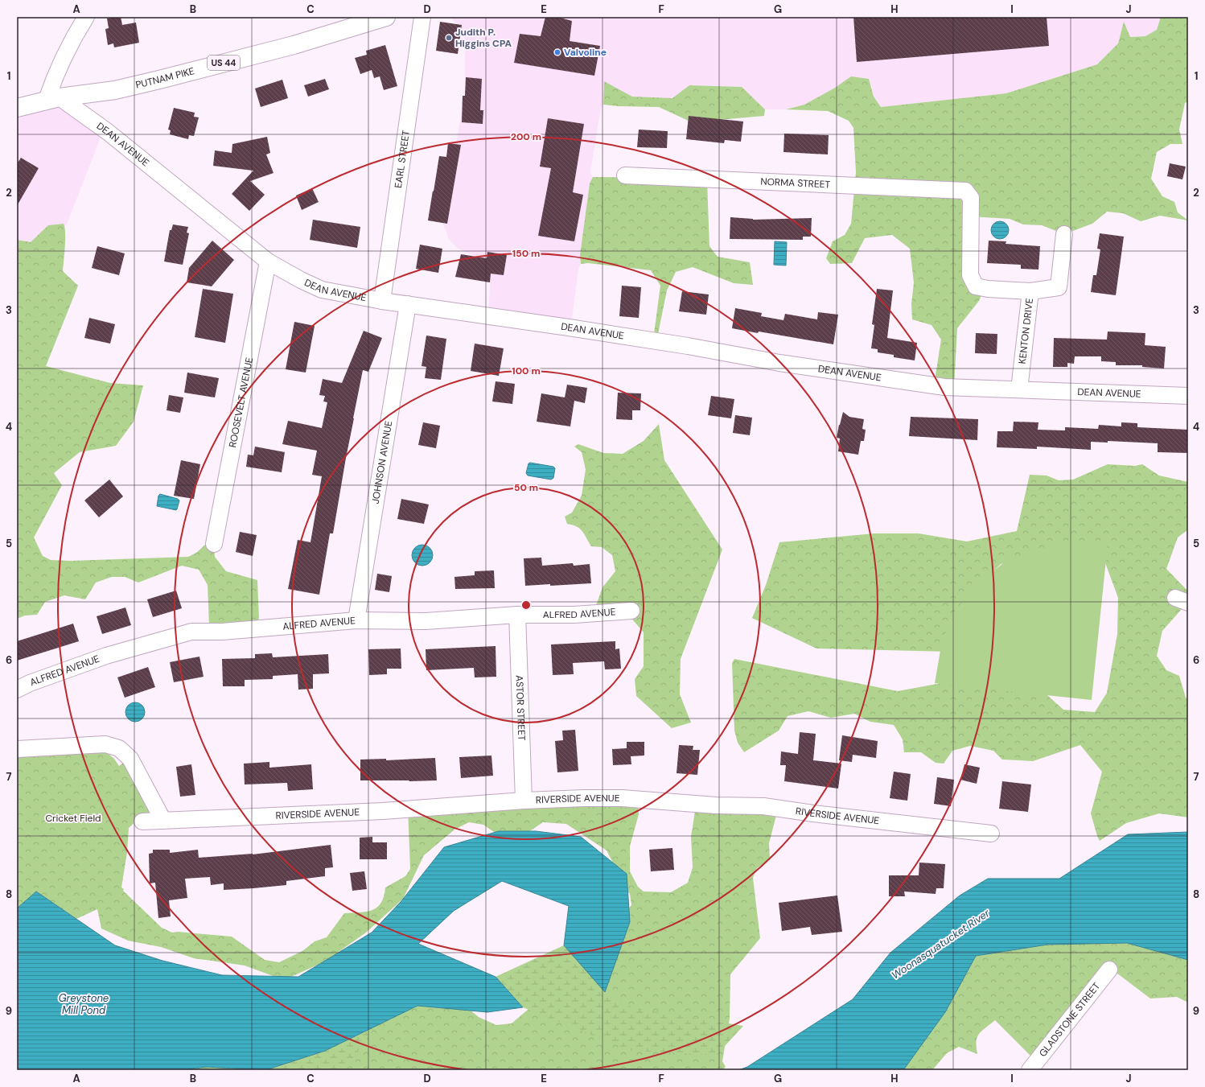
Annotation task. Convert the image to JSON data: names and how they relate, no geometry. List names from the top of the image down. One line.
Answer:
{"streets":{"main road":["US 44","PUTNAM PIKE"],"street":["DEAN AVENUE","EARL STREET","NORMA STREET","KENTON DRIVE","ROOSEVELT AVENUE","JOHNSON AVENUE","ALFRED AVENUE","ASTOR STREET","RIVERSIDE AVENUE","GLADSTONE STREET"]},"crossings":[["PUTNAM PIKE","DEAN AVENUE"],["DEAN AVENUE","EARL STREET"],["DEAN AVENUE","KENTON DRIVE"],["DEAN AVENUE","ROOSEVELT AVENUE"],["DEAN AVENUE","JOHNSON AVENUE"],["NORMA STREET","KENTON DRIVE"],["JOHNSON AVENUE","ALFRED AVENUE"],["ALFRED AVENUE","ASTOR STREET"],["ASTOR STREET","RIVERSIDE AVENUE"]],"water":["Woonasquatucket River","Greystone Mill Pond"],"parks":["Cricket Field"],"places":["Judith P. Higgins CPA","Valvoline"],"grid":{"columns":["A","B","C","D","E","F","G","H","I","J"],"rows":["1","2","3","4","5","6","7","8","9"]},"rings":["200 m","150 m","100 m","50 m"]}
